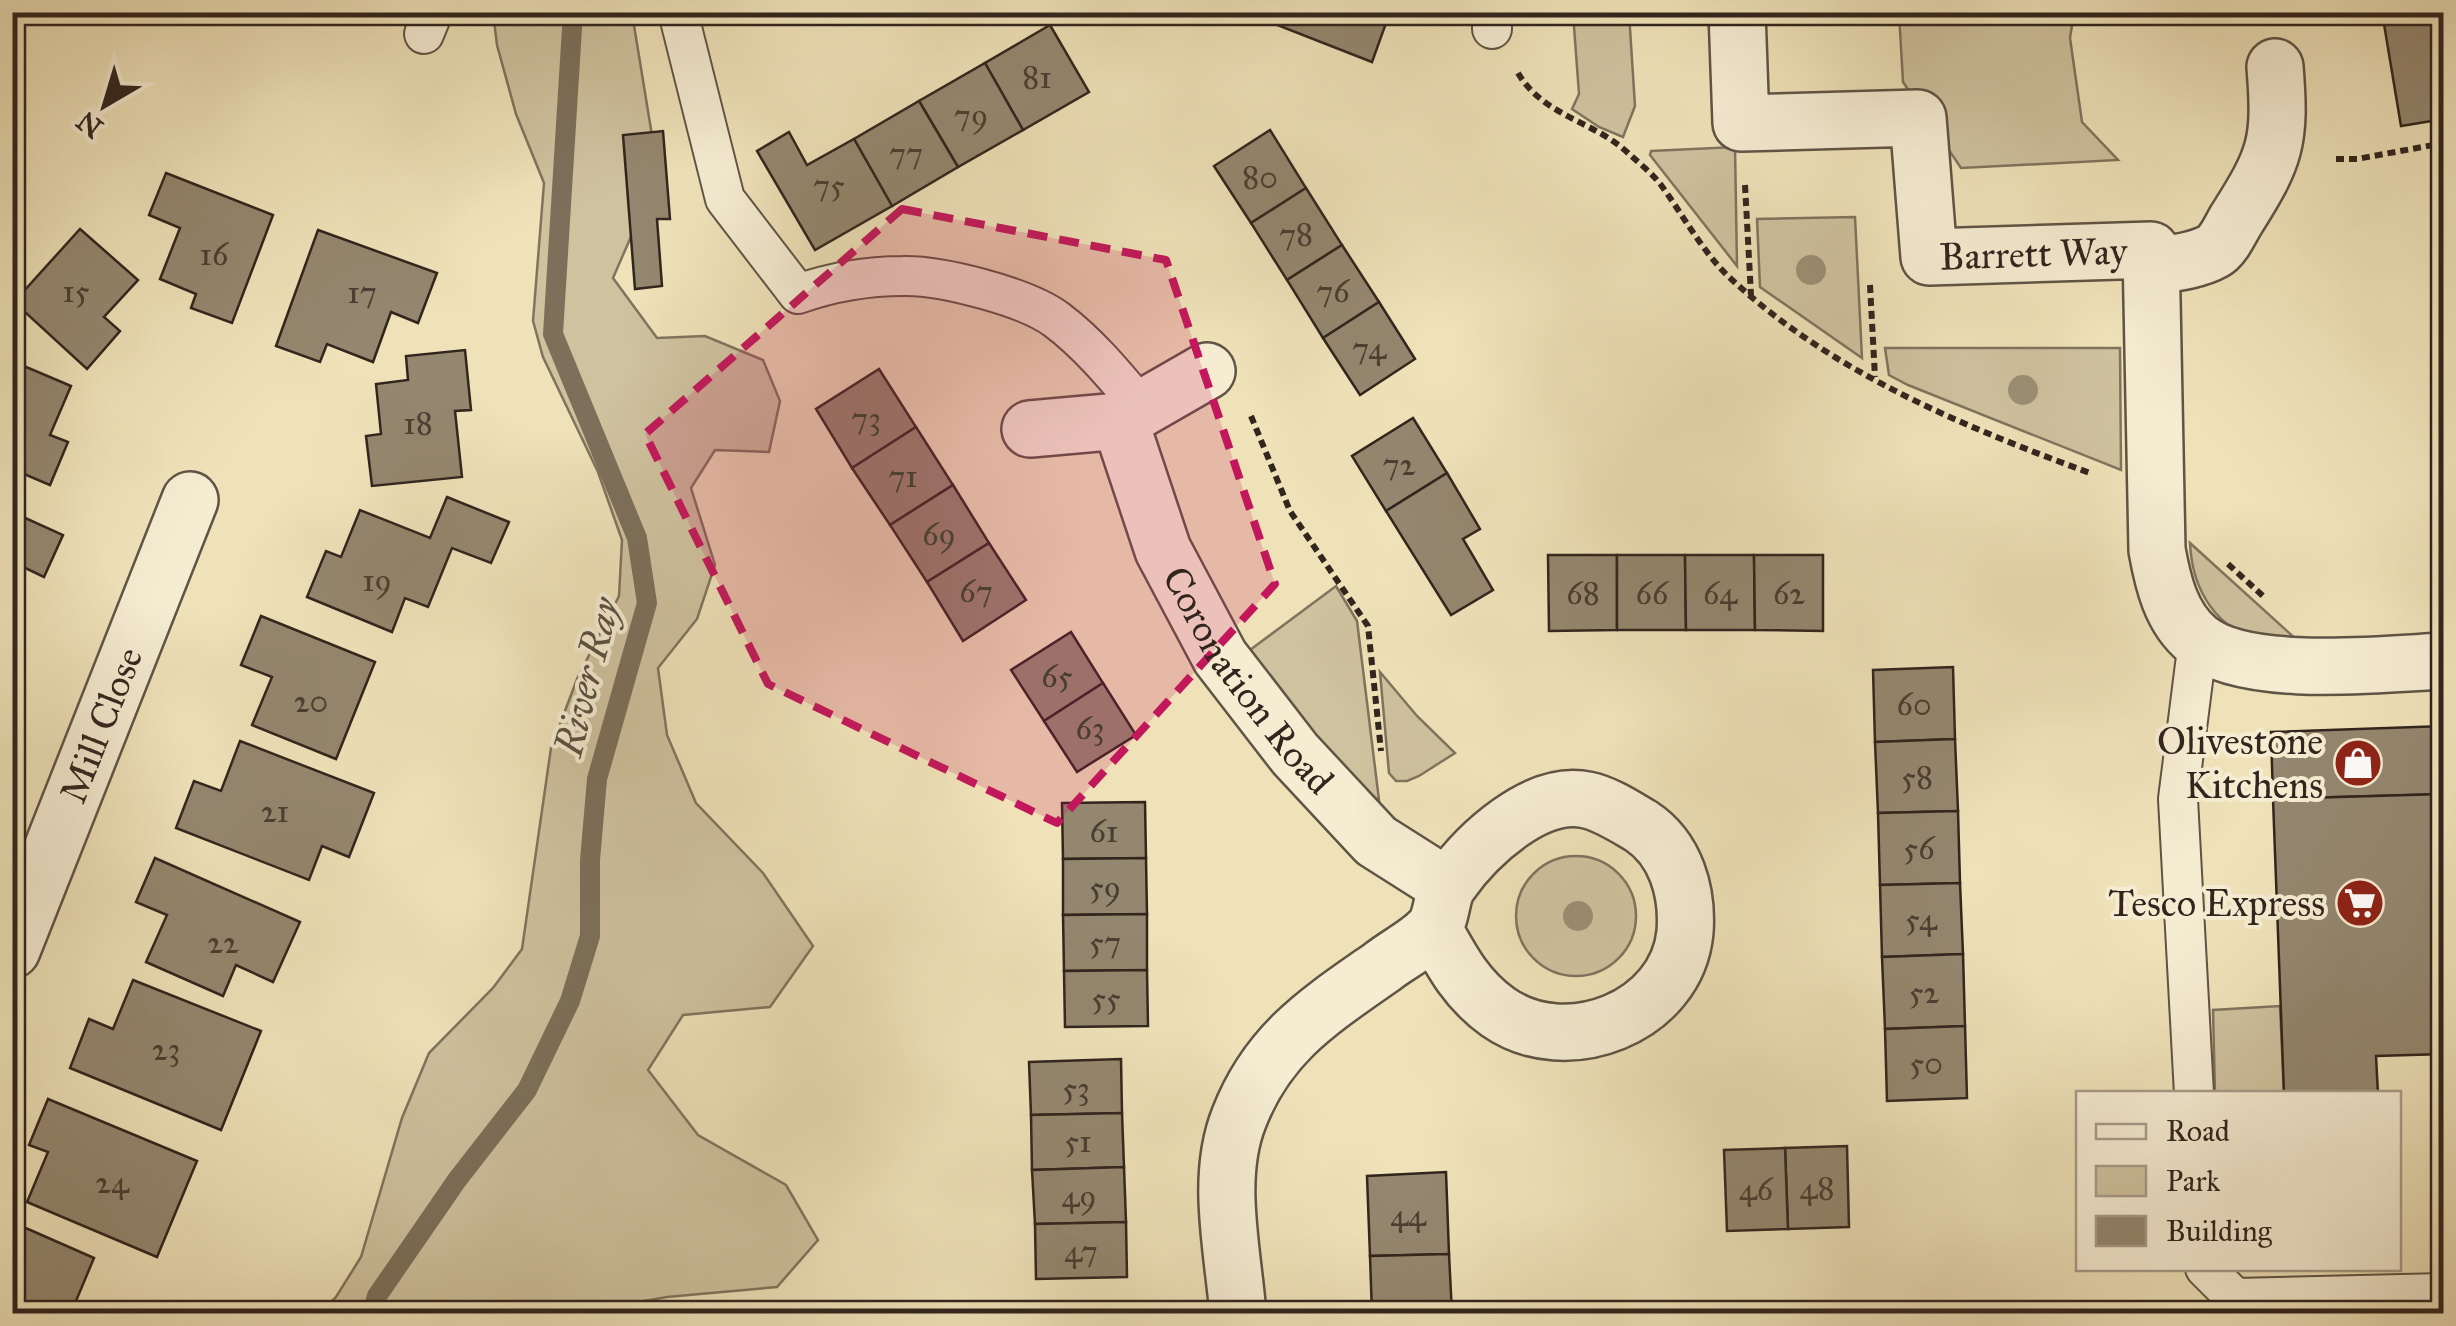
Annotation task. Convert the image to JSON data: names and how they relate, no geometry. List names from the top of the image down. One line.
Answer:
{"streets":{"street":["Barrett Way","Coronation Road","Mill Close"]},"water":["River Ray"],"places":{"shop":["Olivestone Kitchens"],"supermarket":["Tesco Express"]},"house_numbers":["81","79","77","80","75","78","16","15","76","17","74","73","18","72","71","69","19","67","68","66","64","62","65","20","60","63","58","21","61","56","59","54","22","57","52","55","23","50","53","51","24","48","46","49","44","47"],"legend":["Road","Park","Building"],"north":"bottom left"}
